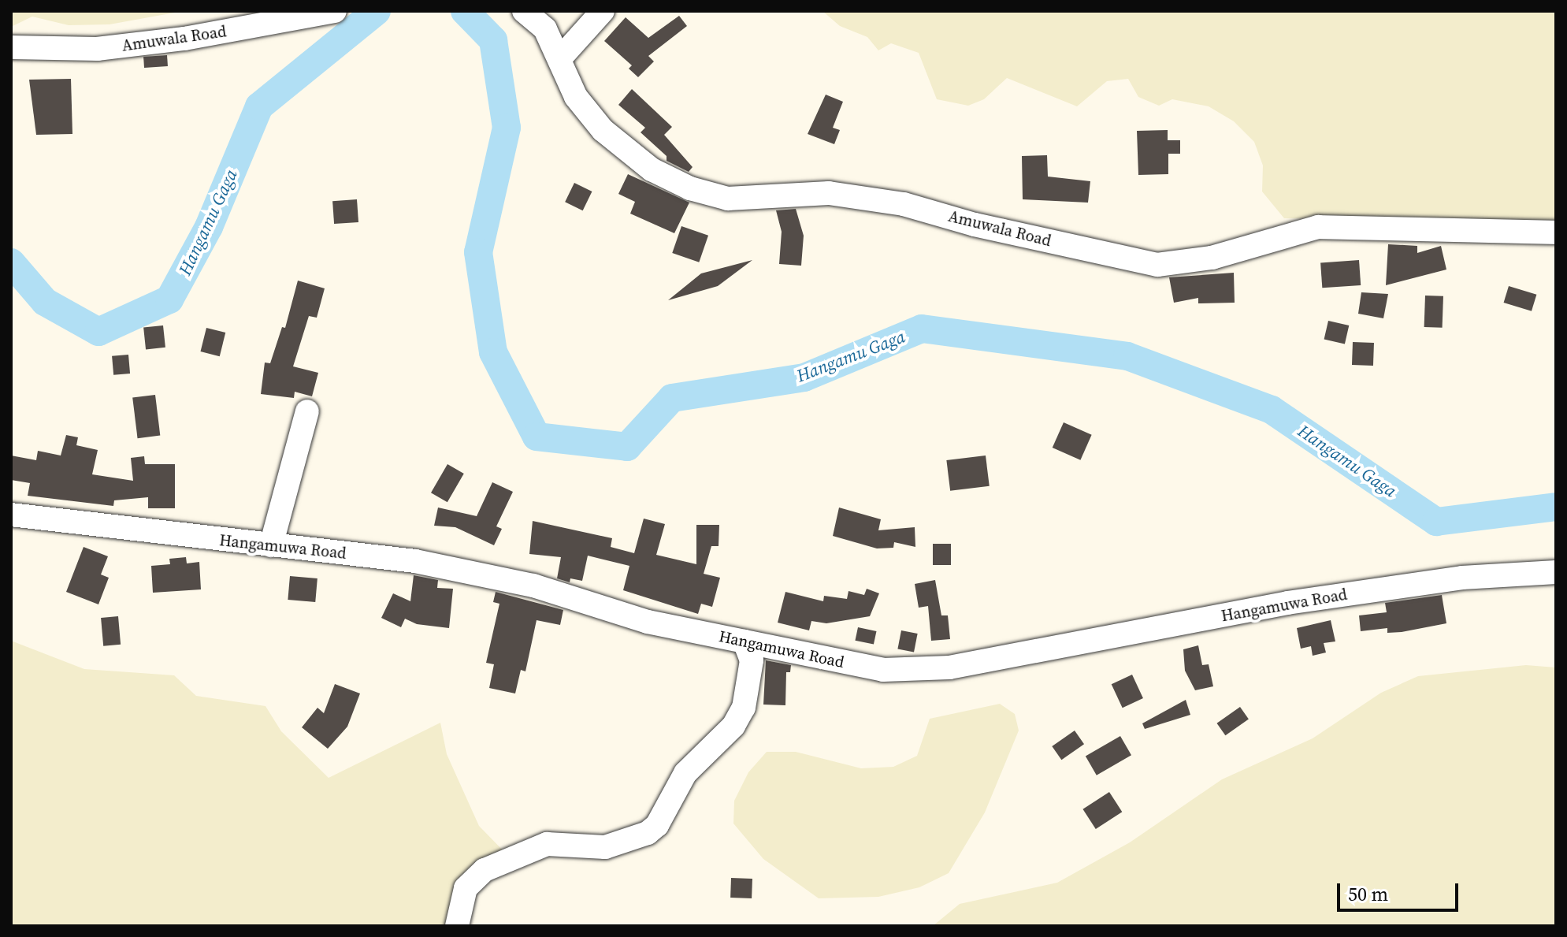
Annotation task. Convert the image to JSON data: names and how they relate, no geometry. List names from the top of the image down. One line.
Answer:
{"streets":{"street":["Amuwala Road","Hangamuwa Road"]},"water":["Hangamu Gaga"],"scale_bar":"50 m"}
